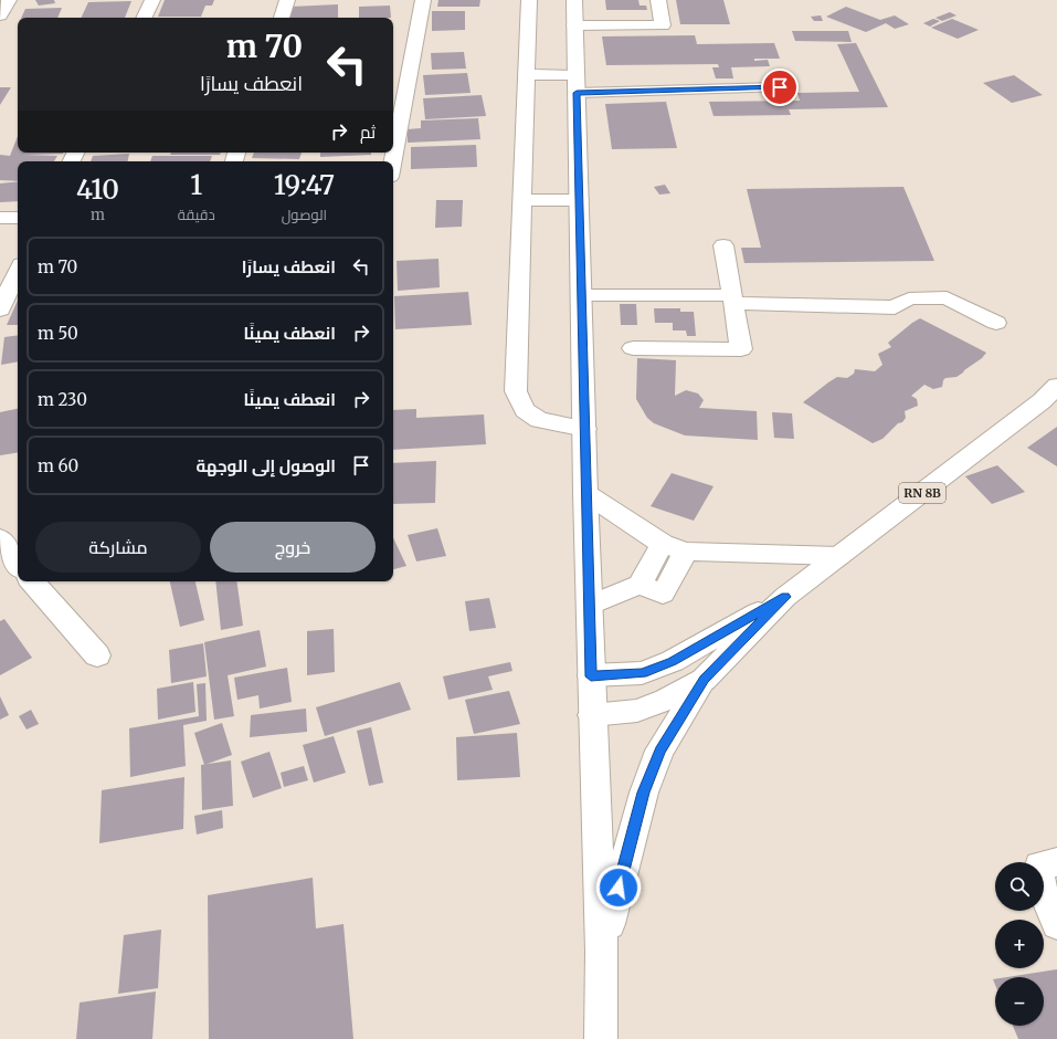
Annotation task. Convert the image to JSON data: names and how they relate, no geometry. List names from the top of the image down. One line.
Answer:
{"streets":{"main road":["RN 8B"]},"page":{"turn":["70 m","انعطف يسارًا"],"then":"ثم","eta":["19:47","الوصول","1","دقيقة","410","m"],"list":[{"name":"انعطف يسارًا","value":"70 m"},{"name":"انعطف يمينًا","value":"50 m"},{"name":"انعطف يمينًا","value":"230 m"},{"name":"الوصول إلى الوجهة","value":"60 m"}],"buttons":["خروج","مشاركة"],"map_buttons":["+","−"]}}
